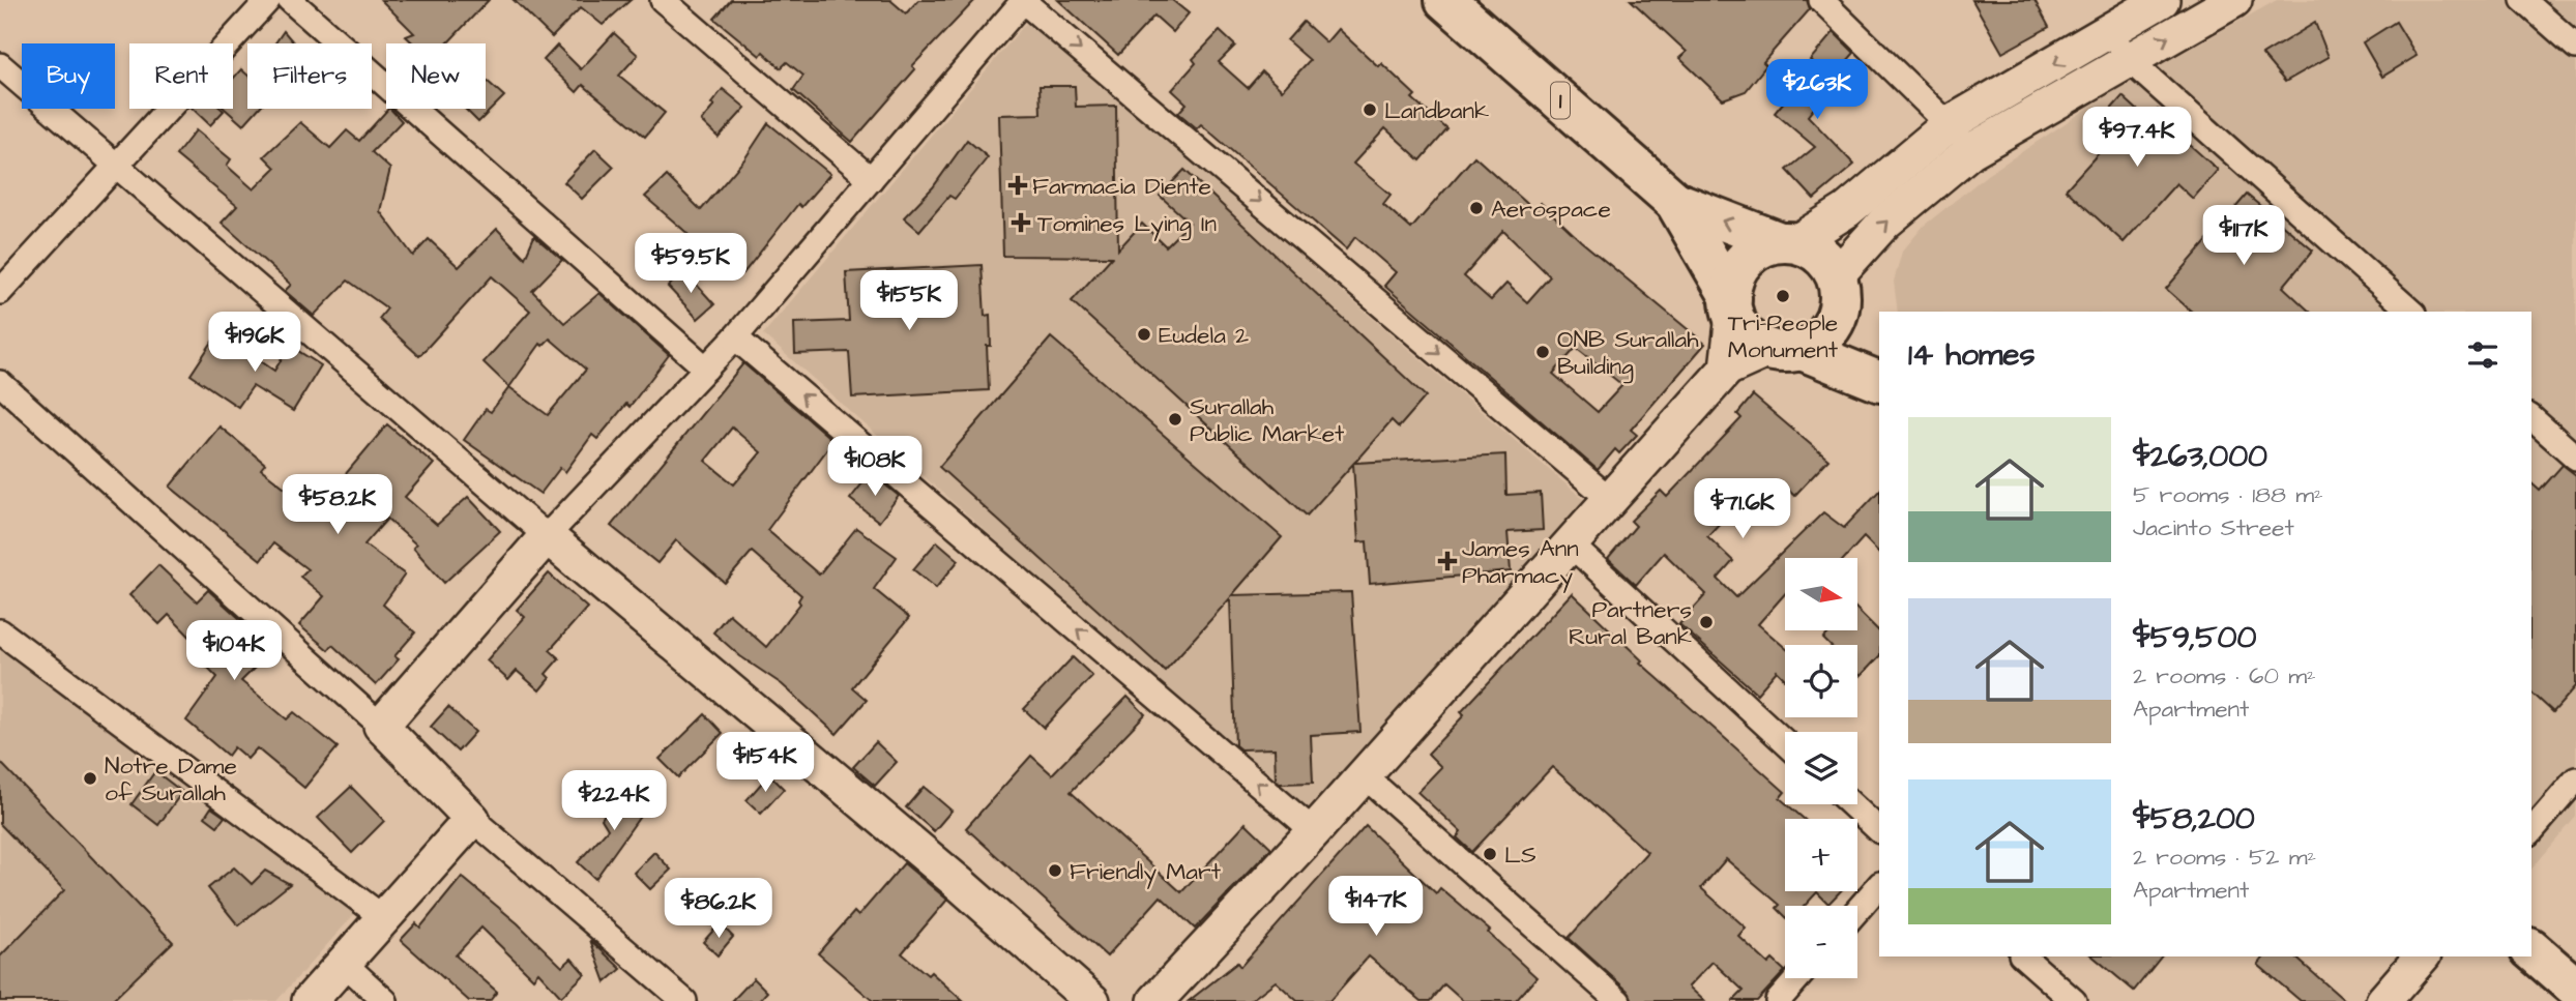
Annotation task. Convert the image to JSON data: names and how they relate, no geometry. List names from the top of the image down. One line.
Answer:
{"streets":{"highway":["1"]},"places":{"other":["Landbank","Aerospace","Tri-People Monument","Eudela 2","ONB Surallah Building","Surallah Public Market","Partners Rural Bank","Notre Dame of Surallah","LS","Friendly Mart"],"health":["Farmacia Diente","Tomines Lying In","James Ann Pharmacy"]},"north":"right","page":{"chip":["Buy","Rent","Filters","New"],"price":["$263K","$97.4K","$117K","$59.5K","$155K","$196K","$108K","$58.2K","$71.6K","$104K","$154K","$224K","$147K","$86.2K"],"heading":"14 homes","list":[{"name":"$263,000","note":"5 rooms · 188 m² · Jacinto Street"},{"name":"$59,500","note":"2 rooms · 60 m² · Apartment"},{"name":"$58,200","note":"2 rooms · 52 m² · Apartment"}],"map_buttons":["+","−"]}}
